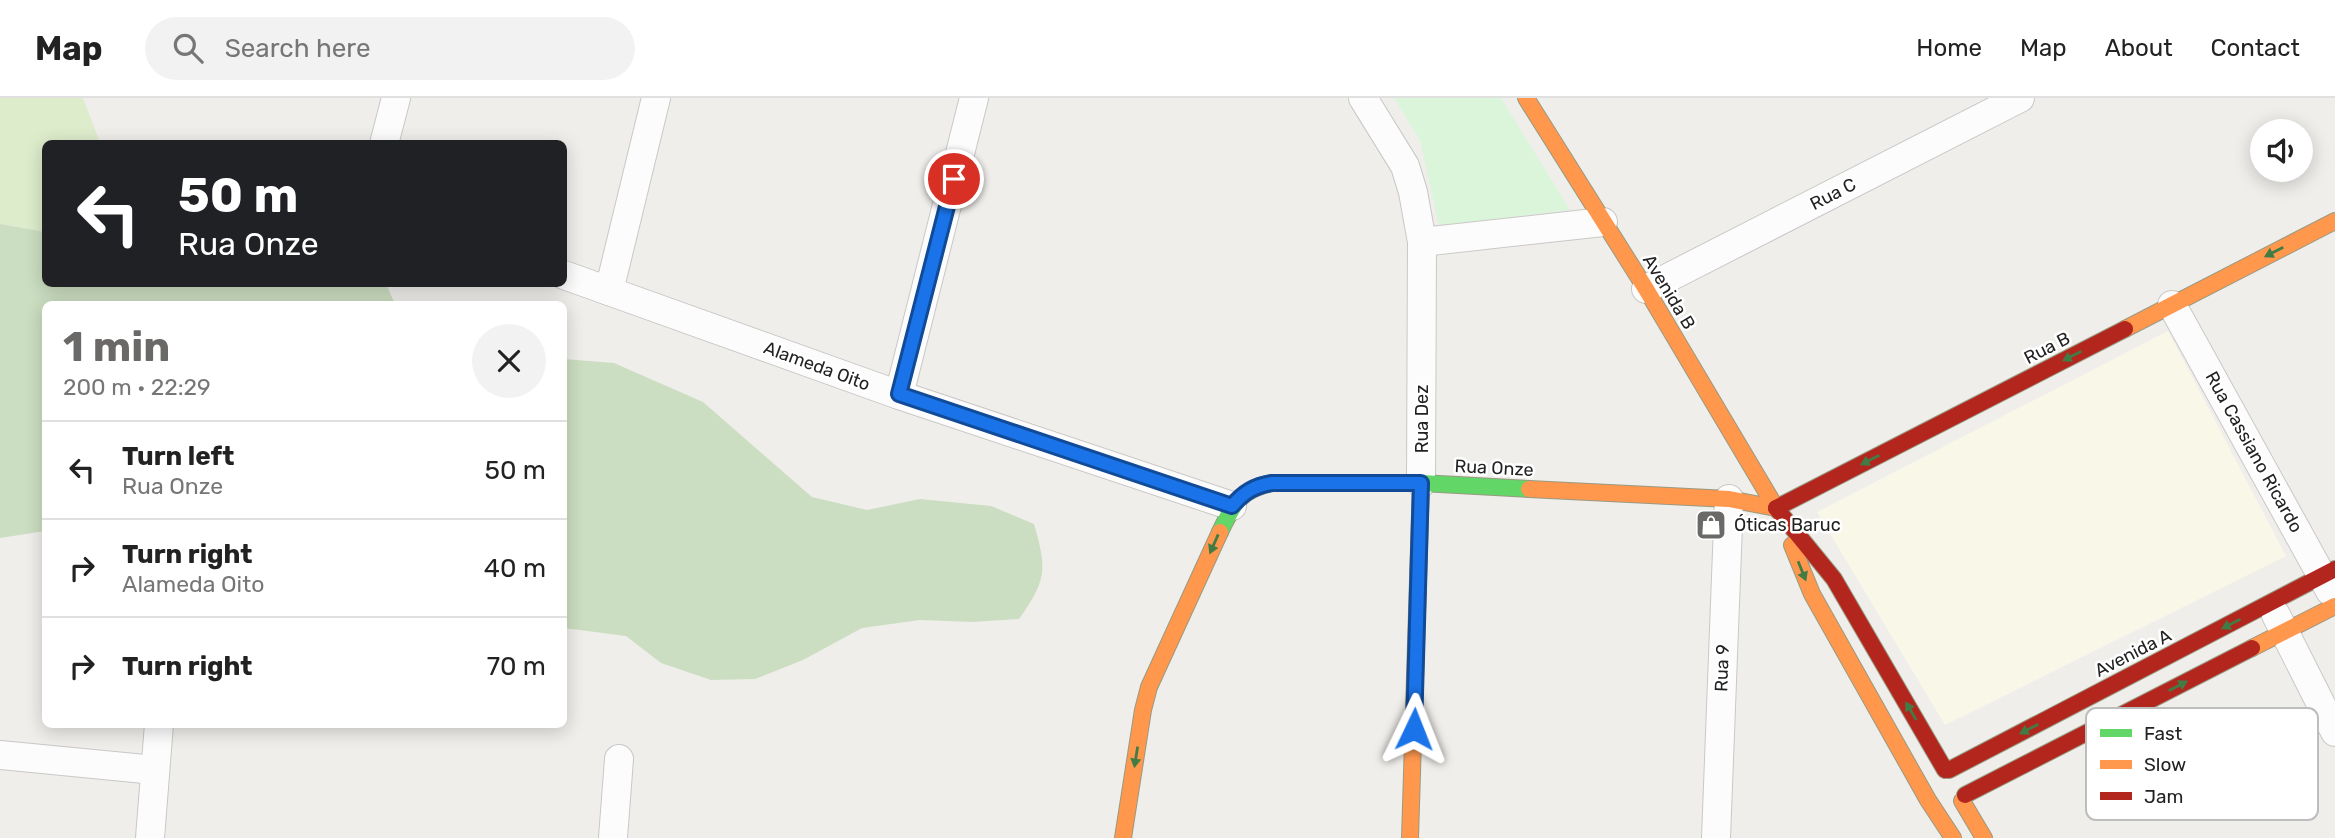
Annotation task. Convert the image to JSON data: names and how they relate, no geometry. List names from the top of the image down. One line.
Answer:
{"streets":{"street":["Rua C","Avenida B","Rua B","Alameda Oito","Rua Dez","Rua Cassiano Ricardo","Rua Onze","Avenida A","Rua 9"]},"crossings":[["Rua C","Avenida B"],["Avenida B","Rua B"],["Avenida B","Rua Onze"],["Avenida B","Avenida A"],["Rua B","Rua Cassiano Ricardo"],["Rua B","Rua Onze"],["Alameda Oito","Rua Onze"],["Rua Dez","Rua Onze"],["Rua Cassiano Ricardo","Avenida A"],["Rua Onze","Rua 9"]],"one_way":["Rua B","Rua Onze"],"places":{"shop":["Óticas Baruc"]},"legend":["Fast","Slow","Jam"],"page":{"header":"Map","search":"Search here","nav":["Home","Map","About","Contact"],"turn":["50 m","Rua Onze"],"heading":["1 min","200 m · 22:29"],"list":[{"name":"Turn left","note":"Rua Onze","value":"50 m"},{"name":"Turn right","note":"Alameda Oito","value":"40 m"},{"name":"Turn right","value":"70 m"}]}}
